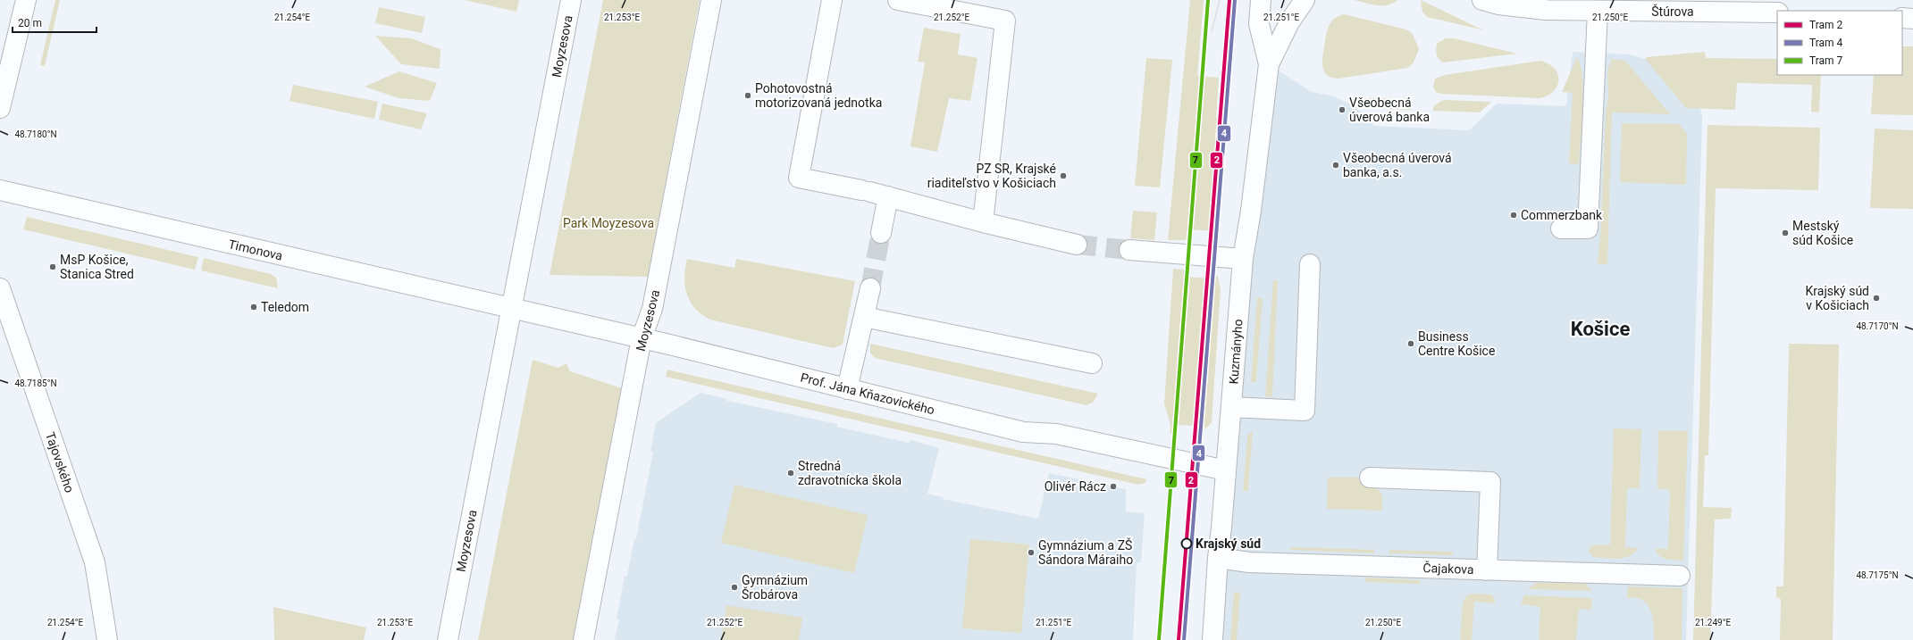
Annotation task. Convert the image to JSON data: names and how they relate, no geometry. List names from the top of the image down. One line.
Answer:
{"streets":{"street":["Štúrova","Moyzesova","Timonova","Kuzmányho","Prof. Jána Kňazovického","Tajovského","Čajakova"]},"crossings":[["Moyzesova","Timonova"],["Moyzesova","Prof. Jána Kňazovického"],["Timonova","Prof. Jána Kňazovického"],["Kuzmányho","Prof. Jána Kňazovického"],["Kuzmányho","Čajakova"]],"districts":["Košice"],"parks":["Park Moyzesova"],"places":["Pohotovostná motorizovaná jednotka","Všeobecná úverová banka","Všeobecná úverová banka, a.s.","PZ SR, Krajské riaditeľstvo v Košiciach","Commerzbank","Mestský súd Košice","MsP Košice, Stanica Stred","Krajský súd v Košiciach","Teledom","Business Centre Košice","Stredná zdravotnícka škola","Olivér Rácz","Krajský súd","Gymnázium a ZŠ Sándora Máraiho","Gymnázium Šrobárova"],"lines":["tram line 2","tram line 4","tram line 7"],"legend":["Tram 2","Tram 4","Tram 7"],"scale_bar":"20 m","coordinates":["21.254°E","21.253°E","21.252°E","21.251°E","21.250°E","48.7180°N","48.7170°N","48.7185°N","48.7175°N","21.249°E"]}
